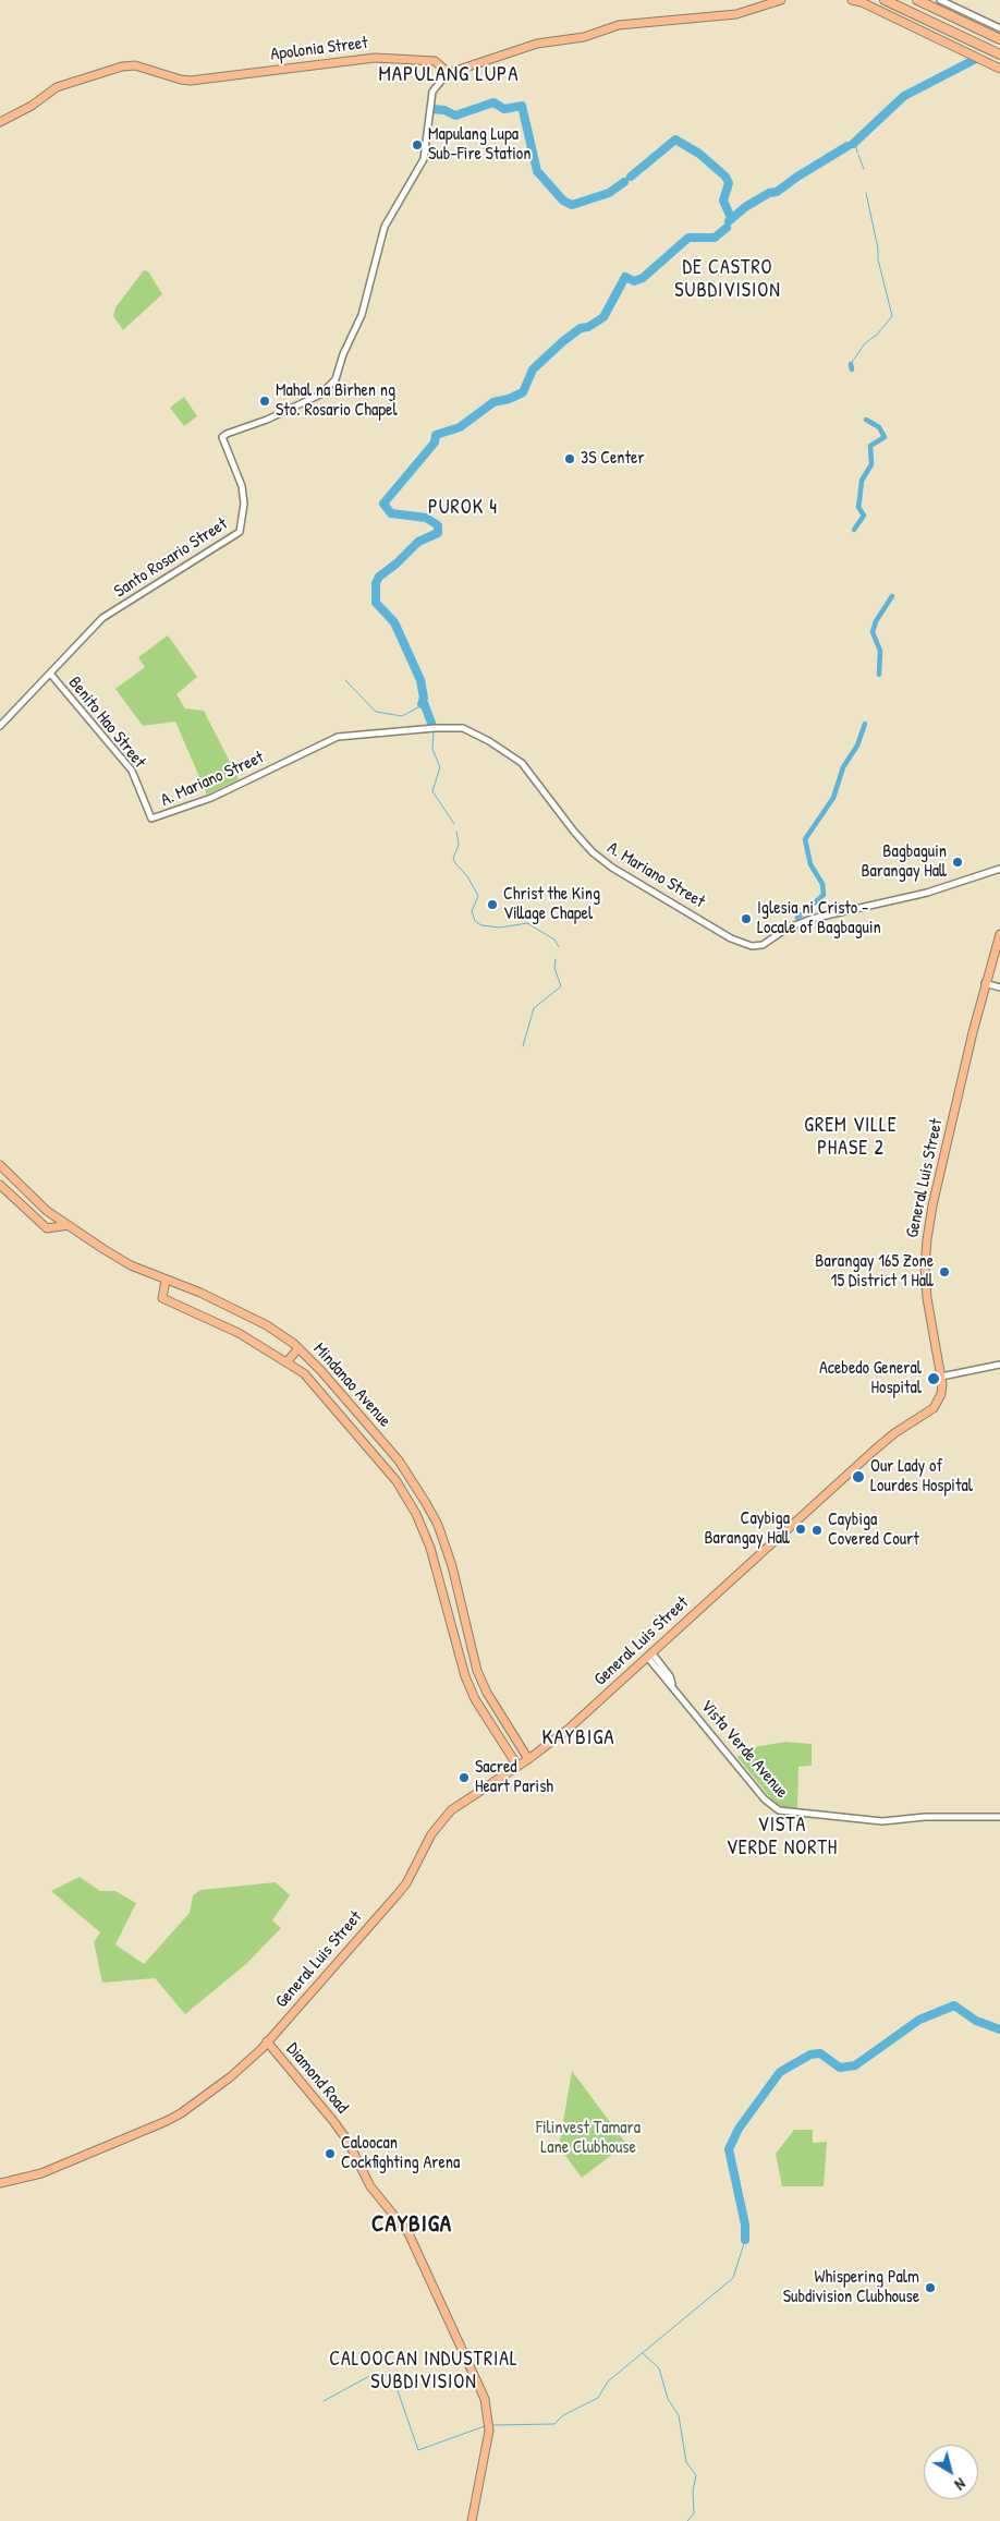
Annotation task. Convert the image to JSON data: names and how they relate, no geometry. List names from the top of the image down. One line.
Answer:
{"streets":{"main road":["Apolonia Street","General Luis Street","Mindanao Avenue","Diamond Road"],"street":["Santo Rosario Street","Benito Hao Street","A. Mariano Street","Vista Verde Avenue"]},"crossings":[["Apolonia Street","Santo Rosario Street"],["Santo Rosario Street","Benito Hao Street"],["Benito Hao Street","A. Mariano Street"],["General Luis Street","Mindanao Avenue"],["General Luis Street","Vista Verde Avenue"],["General Luis Street","Diamond Road"]],"districts":["MAPULANG LUPA","DE CASTRO SUBDIVISION","PUROK 4","GREM VILLE PHASE 2","KAYBIGA","VISTA VERDE NORTH","CAYBIGA","CALOOCAN INDUSTRIAL SUBDIVISION"],"parks":["Filinvest Tamara Lane Clubhouse"],"places":["Mapulang Lupa Sub-Fire Station","Mahal na Birhen ng Sto. Rosario Chapel","3S Center","Bagbaguin Barangay Hall","Christ the King Village Chapel","Iglesia ni Cristo - Locale of Bagbaguin","Barangay 165 Zone 15 District 1 Hall","Acebedo General Hospital","Our Lady of Lourdes Hospital","Caybiga Barangay Hall","Caybiga Covered Court","Sacred Heart Parish","Caloocan Cockfighting Arena","Whispering Palm Subdivision Clubhouse"],"north":"bottom right"}
